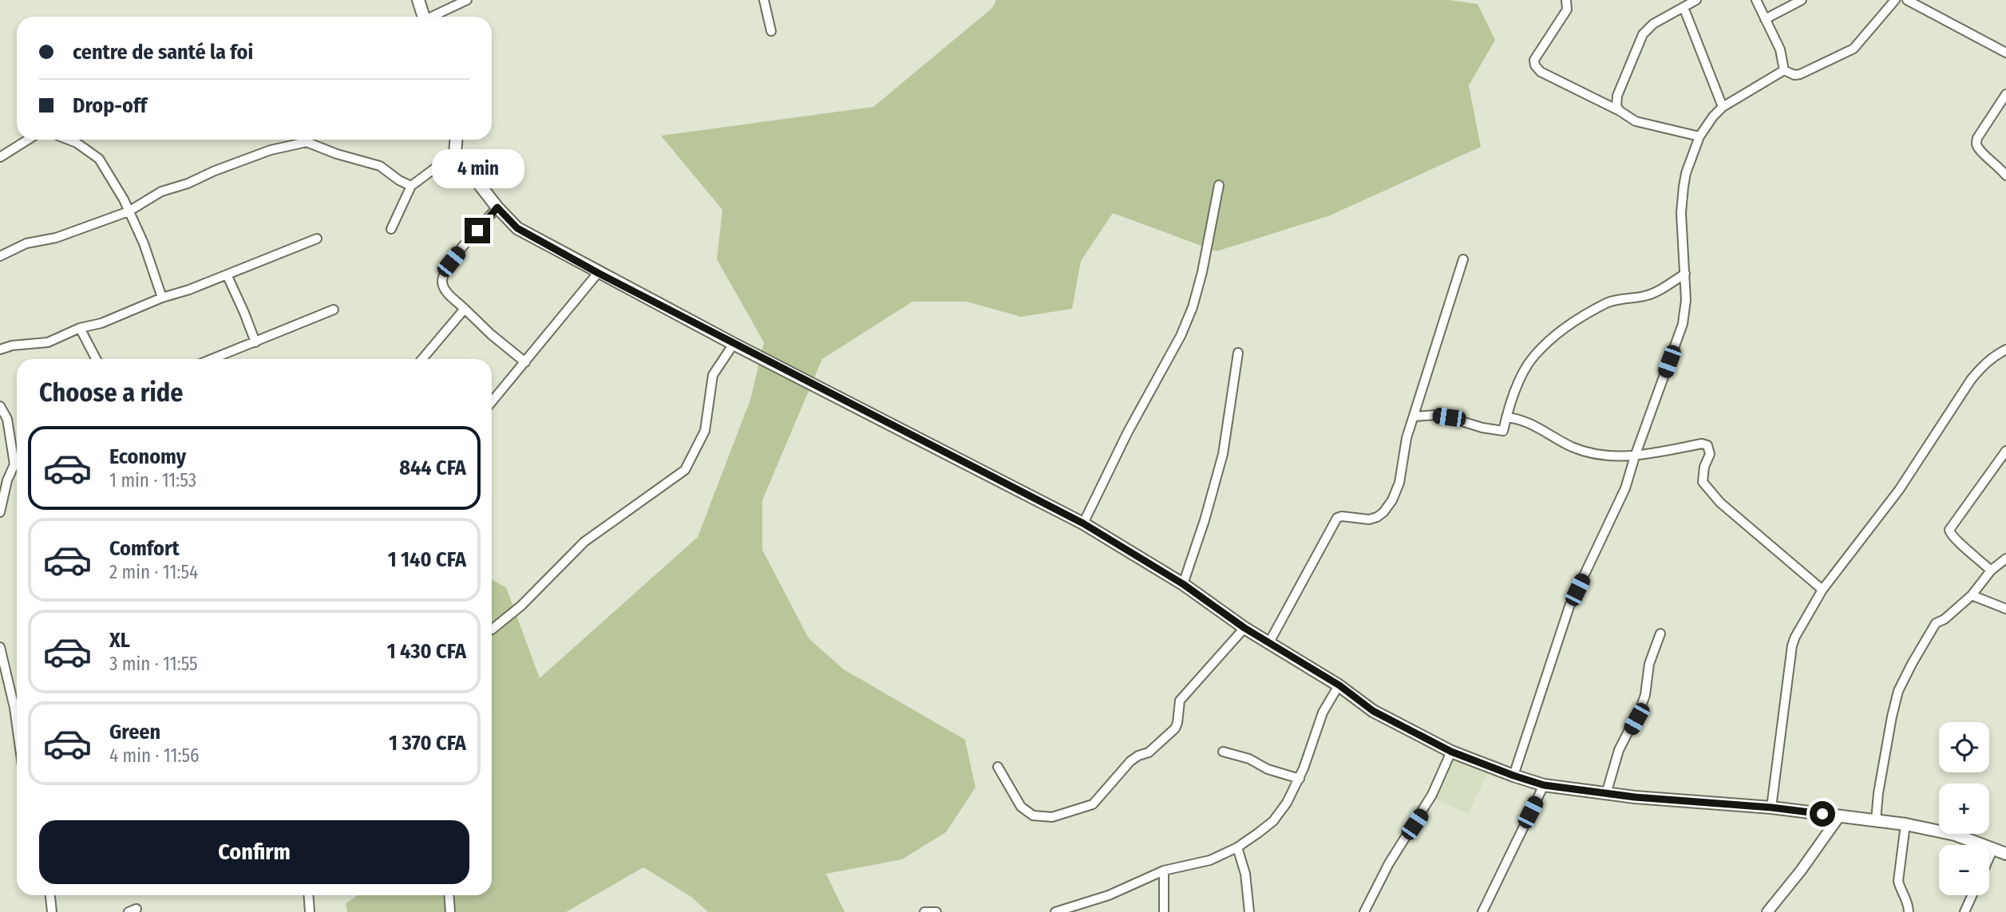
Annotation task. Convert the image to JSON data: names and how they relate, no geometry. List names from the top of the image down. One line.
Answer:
{"page":{"banner":["centre de santé la foi","Drop-off"],"bubble":"4 min","heading":"Choose a ride","list":[{"name":"Economy","note":"1 min · 11:53","value":"844 CFA"},{"name":"Comfort","note":"2 min · 11:54","value":"1 140 CFA"},{"name":"XL","note":"3 min · 11:55","value":"1 430 CFA"},{"name":"Green","note":"4 min · 11:56","value":"1 370 CFA"}],"map_buttons":["+","−"],"buttons":"Confirm"}}
